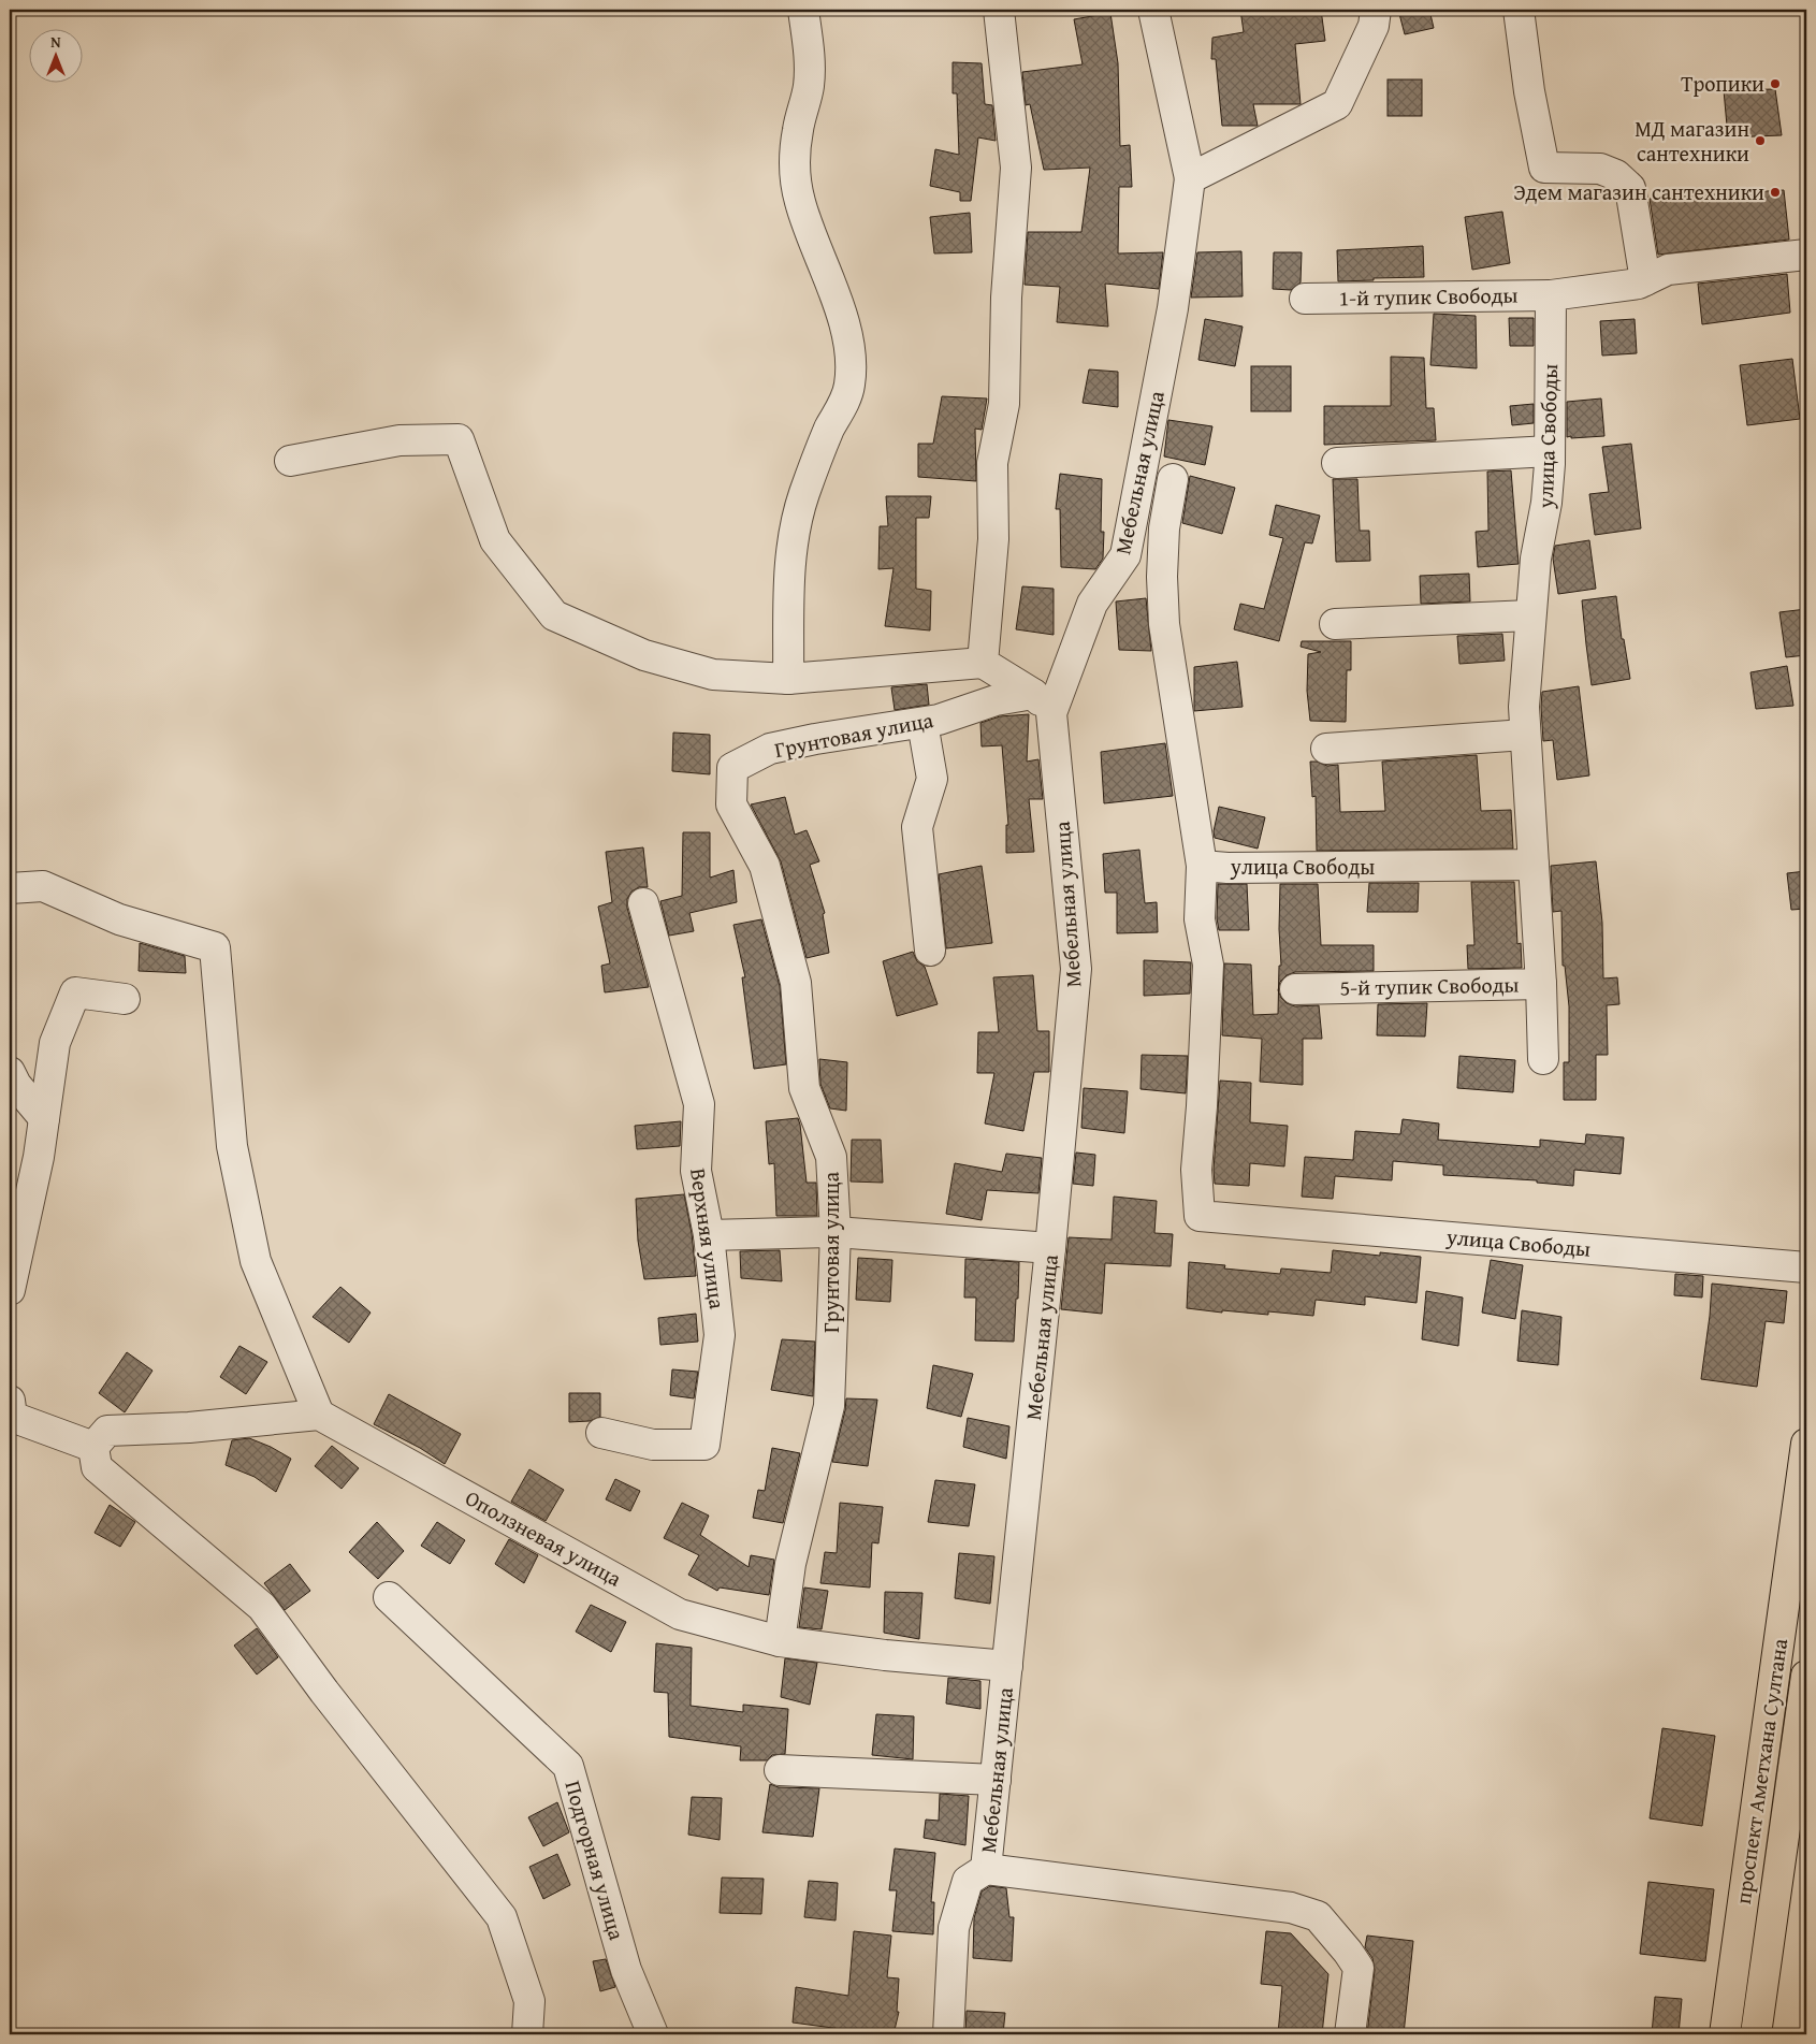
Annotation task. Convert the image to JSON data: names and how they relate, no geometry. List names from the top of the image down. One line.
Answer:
{"streets":{"main road":["проспект Аметхана Султана"],"street":["1-й тупик Свободы","улица Свободы","Мебельная улица","Грунтовая улица","5-й тупик Свободы","Верхняя улица","Оползневая улица","Подгорная улица"]},"crossings":[["1-й тупик Свободы","улица Свободы"],["улица Свободы","5-й тупик Свободы"],["Мебельная улица","Грунтовая улица"],["Мебельная улица","Оползневая улица"],["Грунтовая улица","Оползневая улица"]],"places":["Тропики","МД магазин сантехники","Эдем магазин сантехники"],"north":"top"}
